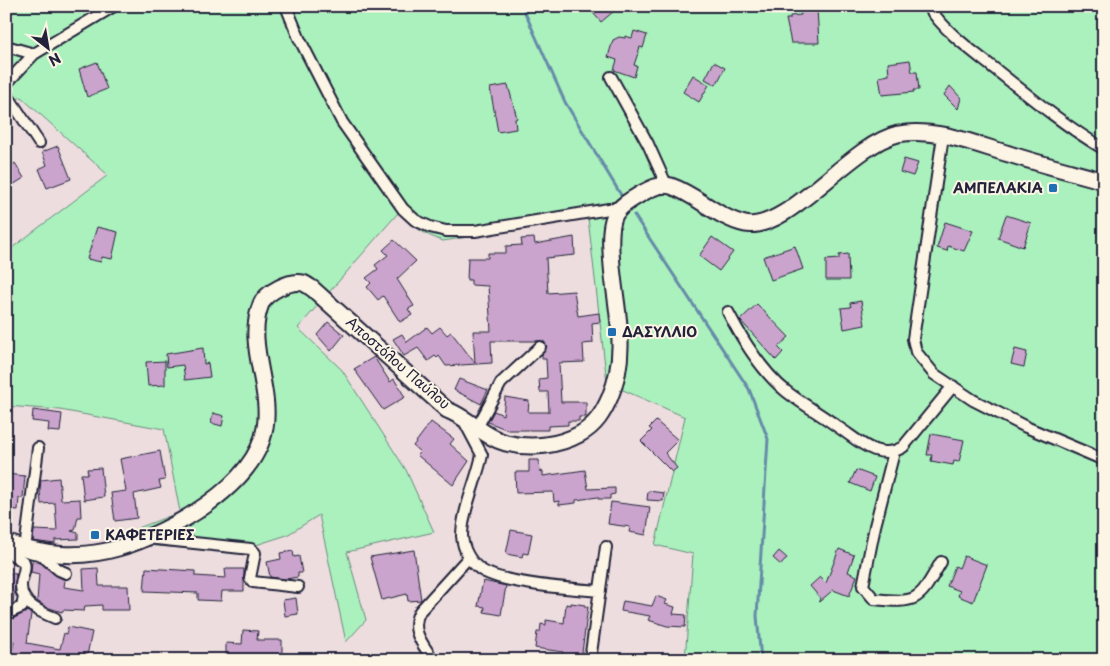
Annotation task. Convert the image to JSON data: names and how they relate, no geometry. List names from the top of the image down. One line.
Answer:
{"streets":{"street":["Αποστόλου Παύλου"]},"places":{"transit":["ΑΜΠΕΛΑΚΙΑ","ΔΑΣΥΛΛΙΟ","ΚΑΦΕΤΕΡΙΕΣ"]},"north":"bottom right"}
